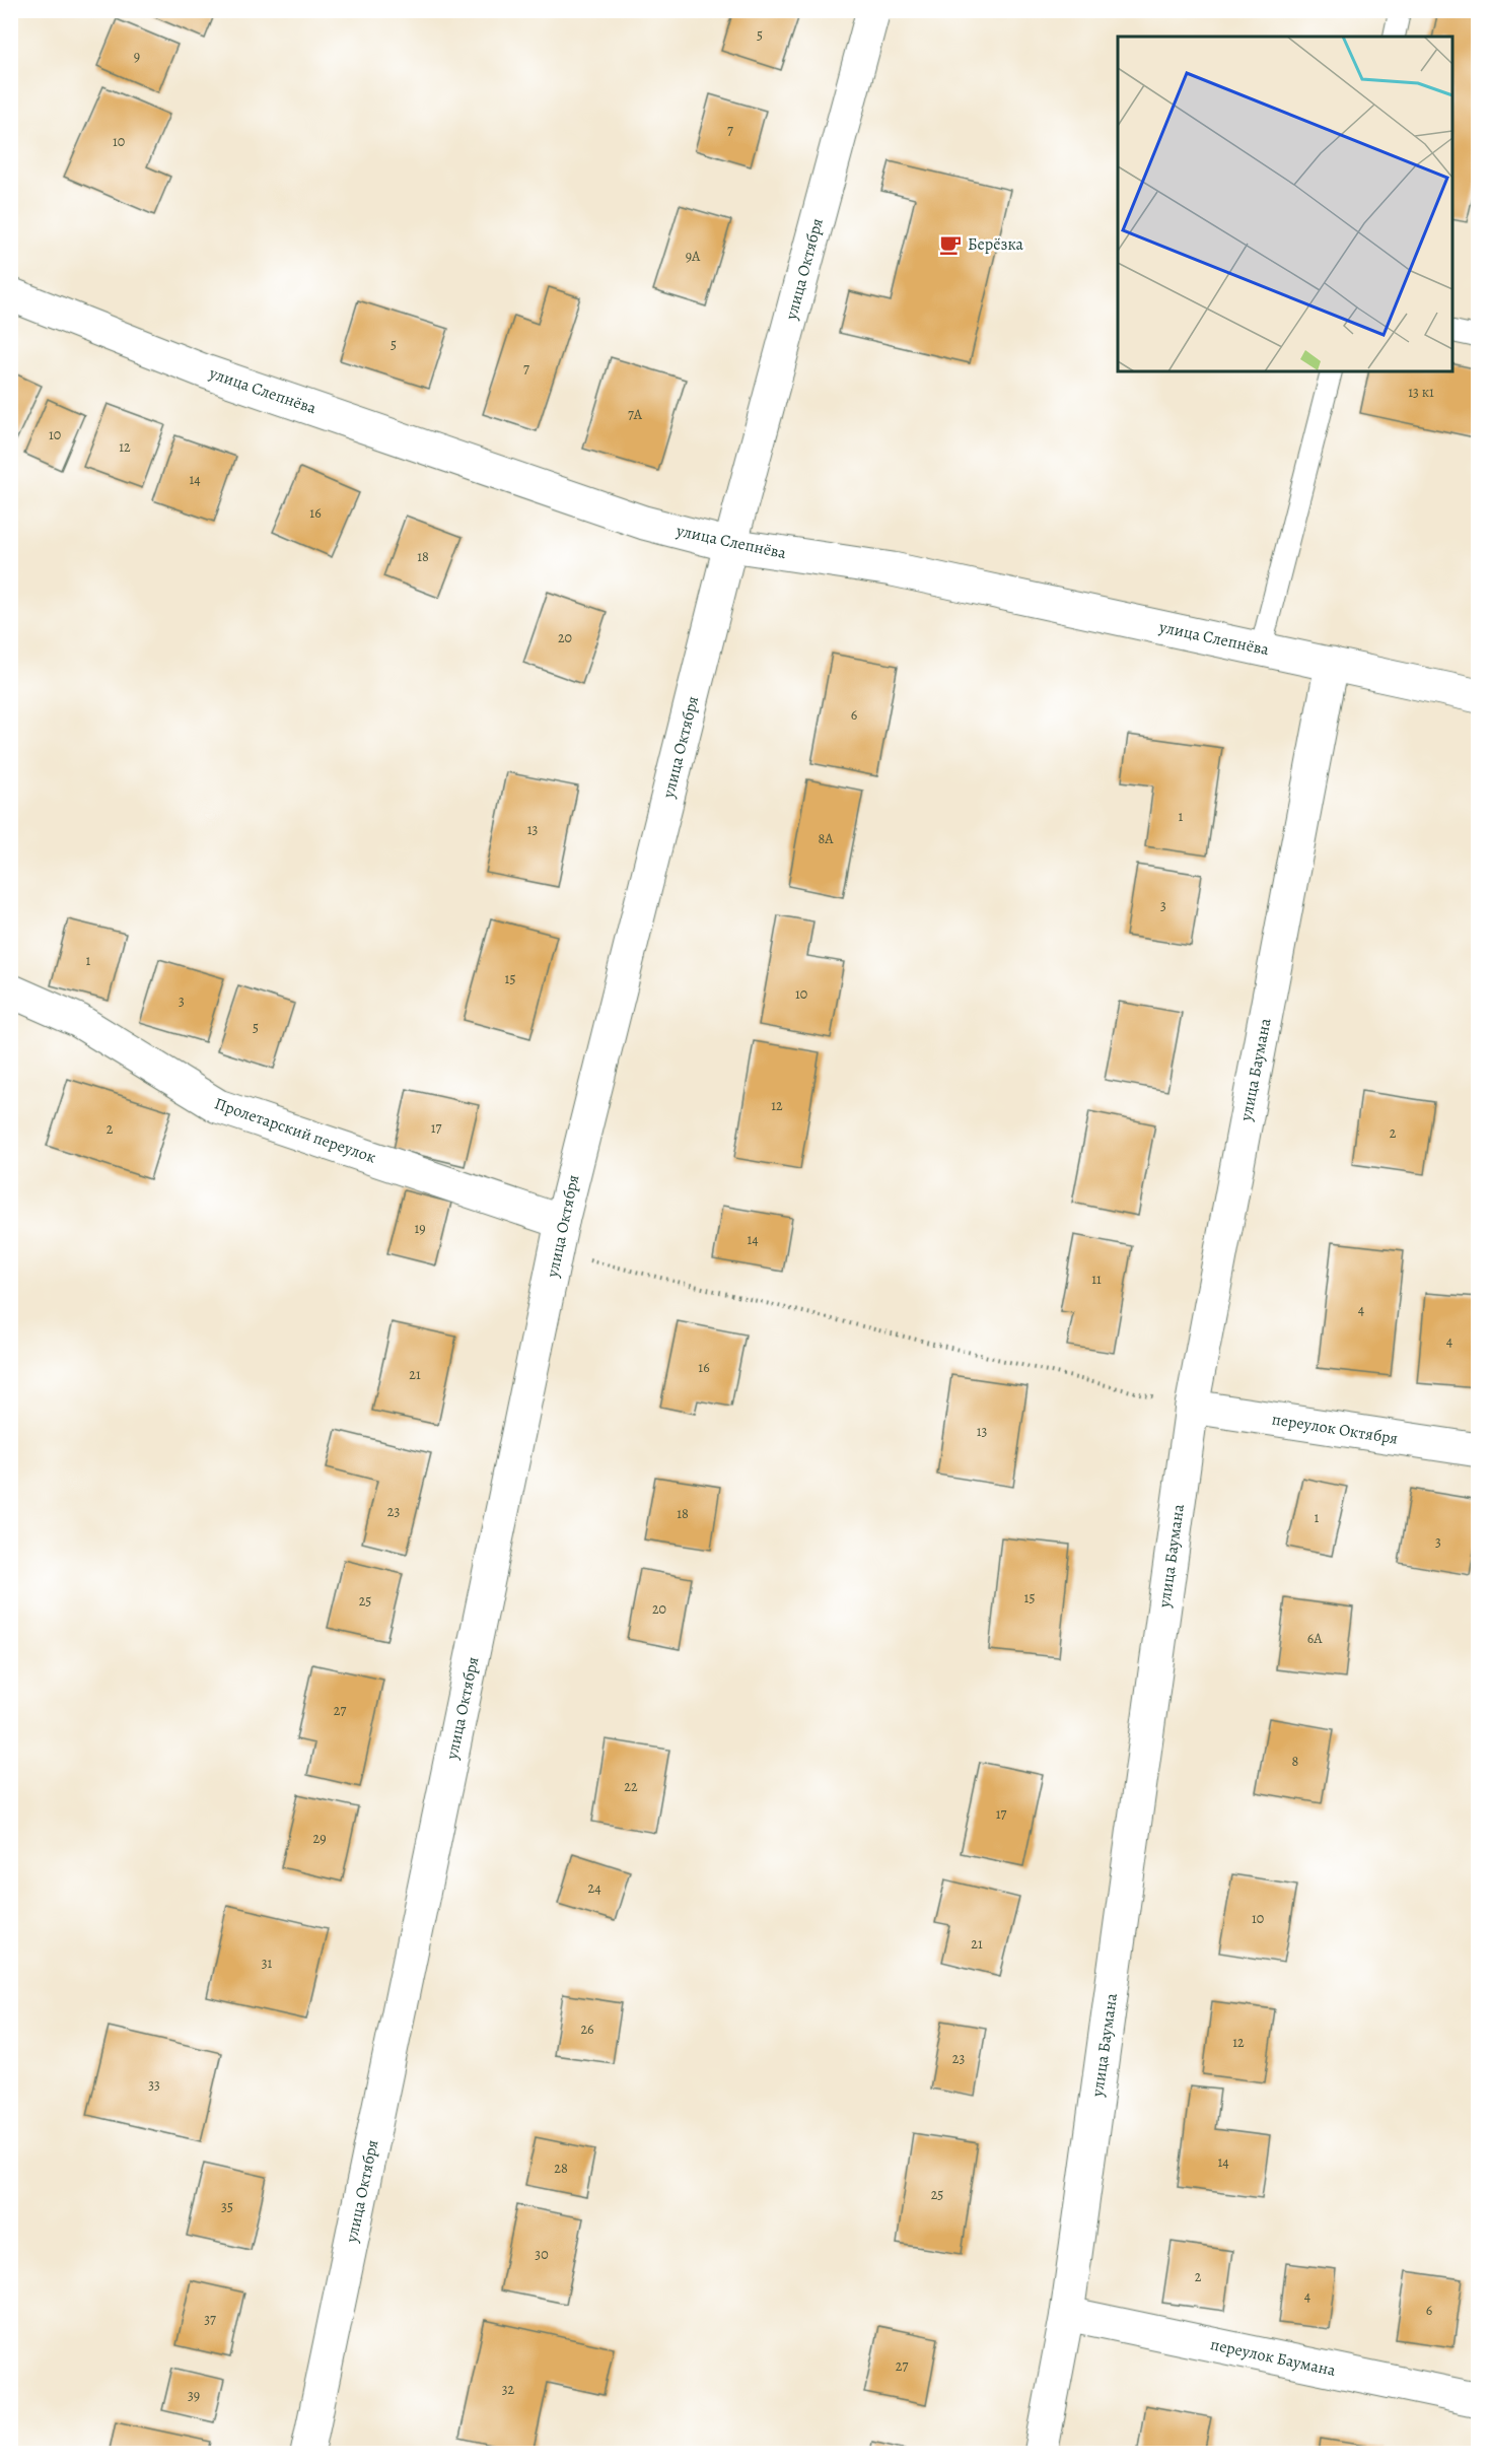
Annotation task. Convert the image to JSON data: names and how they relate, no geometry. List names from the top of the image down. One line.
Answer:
{"streets":{"street":["улица Октября","улица Слепнёва","улица Баумана","Пролетарский переулок","переулок Октября","переулок Баумана"]},"crossings":[["улица Октября","улица Слепнёва"],["улица Октября","Пролетарский переулок"],["улица Слепнёва","улица Баумана"],["улица Баумана","переулок Октября"],["улица Баумана","переулок Баумана"]],"places":{"cafe":["Берёзка"]},"house_numbers":["5","9","7","10","9А","5","7","13 к1","7А","10","12","14","16","18","20","6","1","13","8А","3","1","15","10","3","5","12","17","2","2","19","14","11","4","4","16","21","13","23","18","1","3","15","25","20","6А","27","8","22","17","29","24","10","21","31","26","12","23","33","14","28","25","35","30","2","4","6","37","27","32","39"]}
